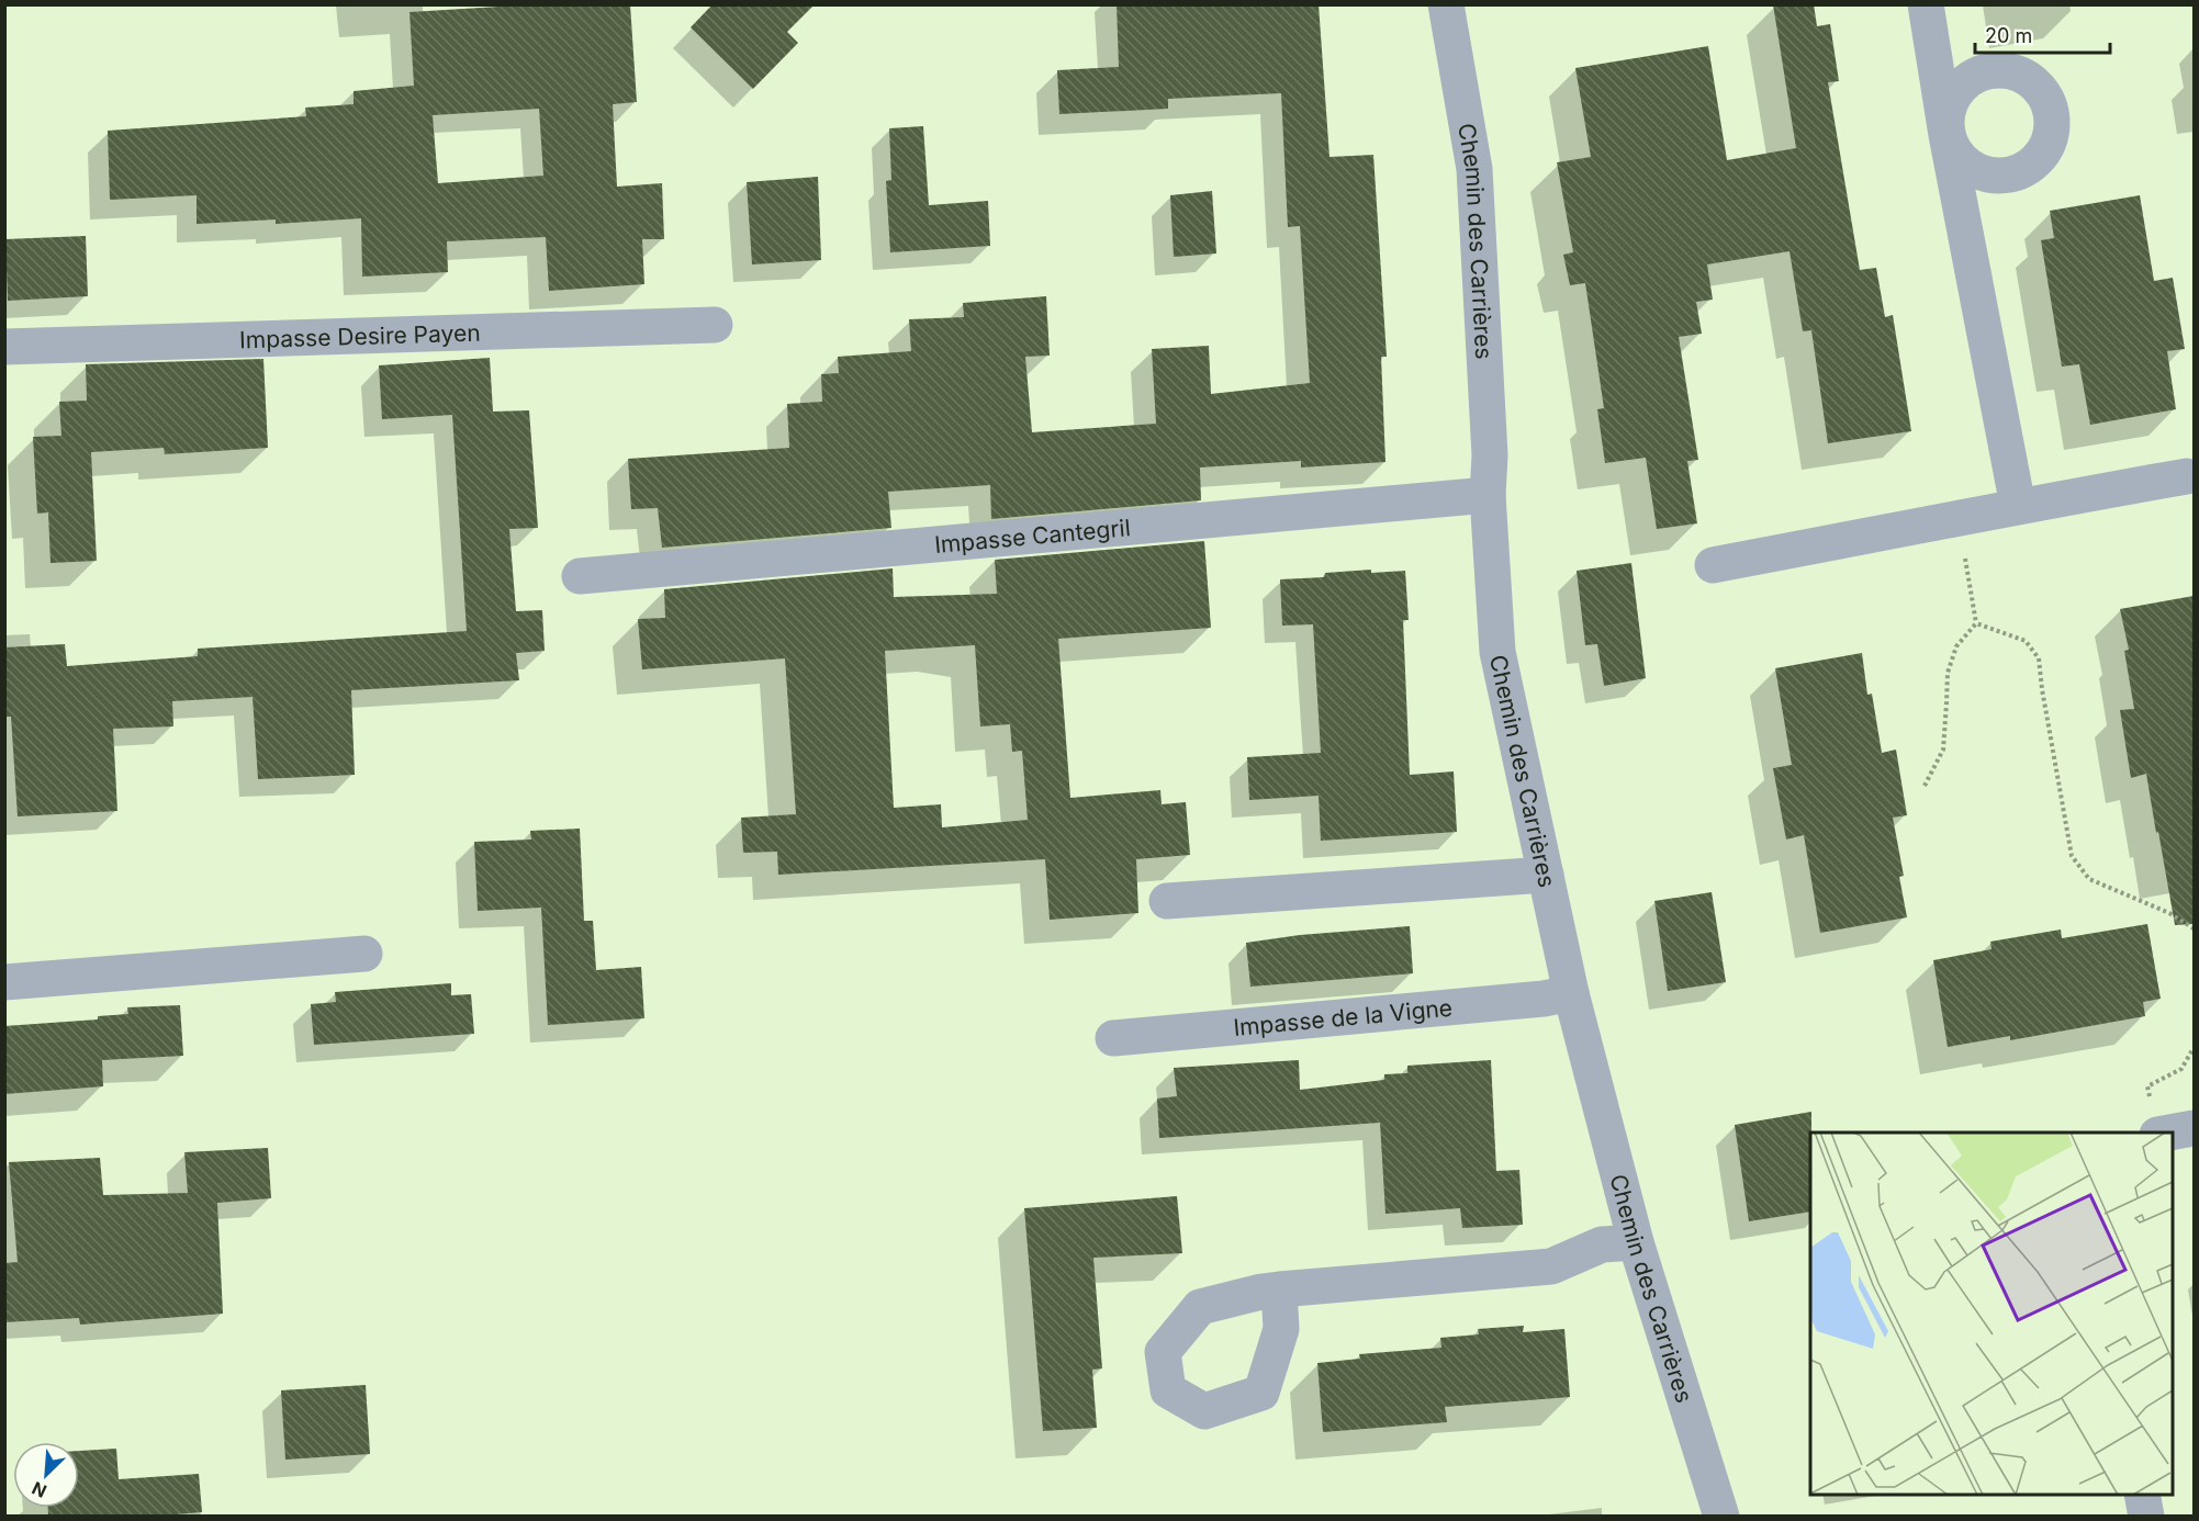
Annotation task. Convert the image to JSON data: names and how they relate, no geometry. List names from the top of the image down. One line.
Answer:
{"streets":{"street":["Chemin des Carrières","Impasse Desire Payen","Impasse Cantegril","Impasse de la Vigne"]},"crossings":[["Chemin des Carrières","Impasse Cantegril"],["Chemin des Carrières","Impasse de la Vigne"]],"scale_bar":"20 m","north":"bottom left"}
